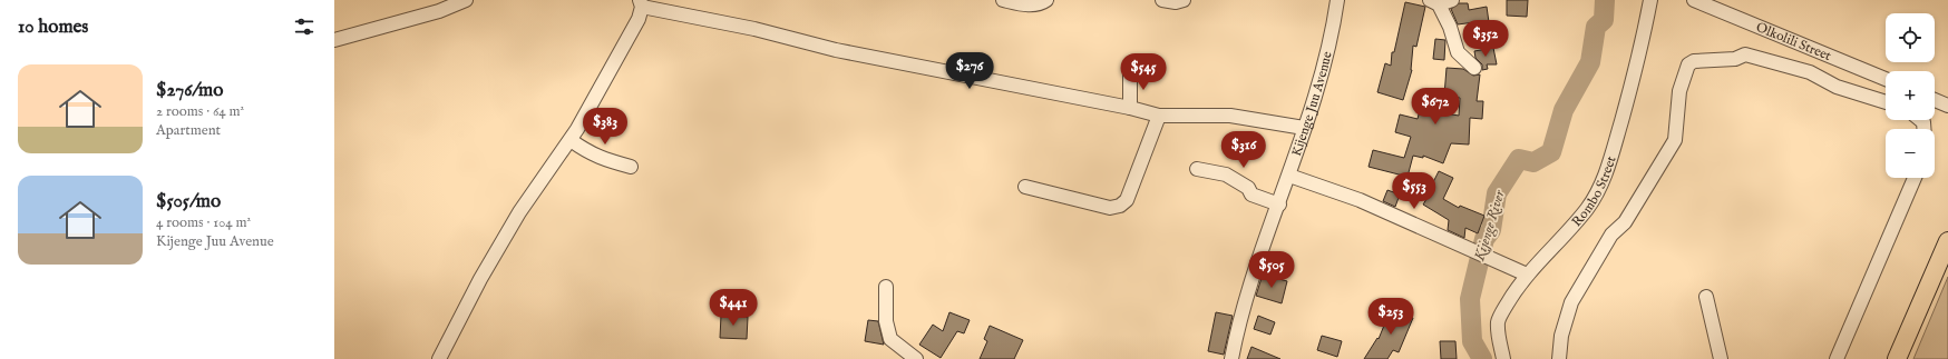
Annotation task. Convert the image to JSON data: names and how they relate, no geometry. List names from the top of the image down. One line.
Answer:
{"streets":{"street":["Olkolili Street","Kijenge Juu Avenue","Rombo Street"]},"water":["Kijenge River"],"page":{"heading":"10 homes","map_buttons":["+","−"],"price":["$352","$276","$545","$672","$383","$316","$553","$505","$441","$253"],"list":[{"name":"$276/mo","note":"2 rooms · 64 m² · Apartment"},{"name":"$505/mo","note":"4 rooms · 104 m² · Kijenge Juu Avenue"}]}}
